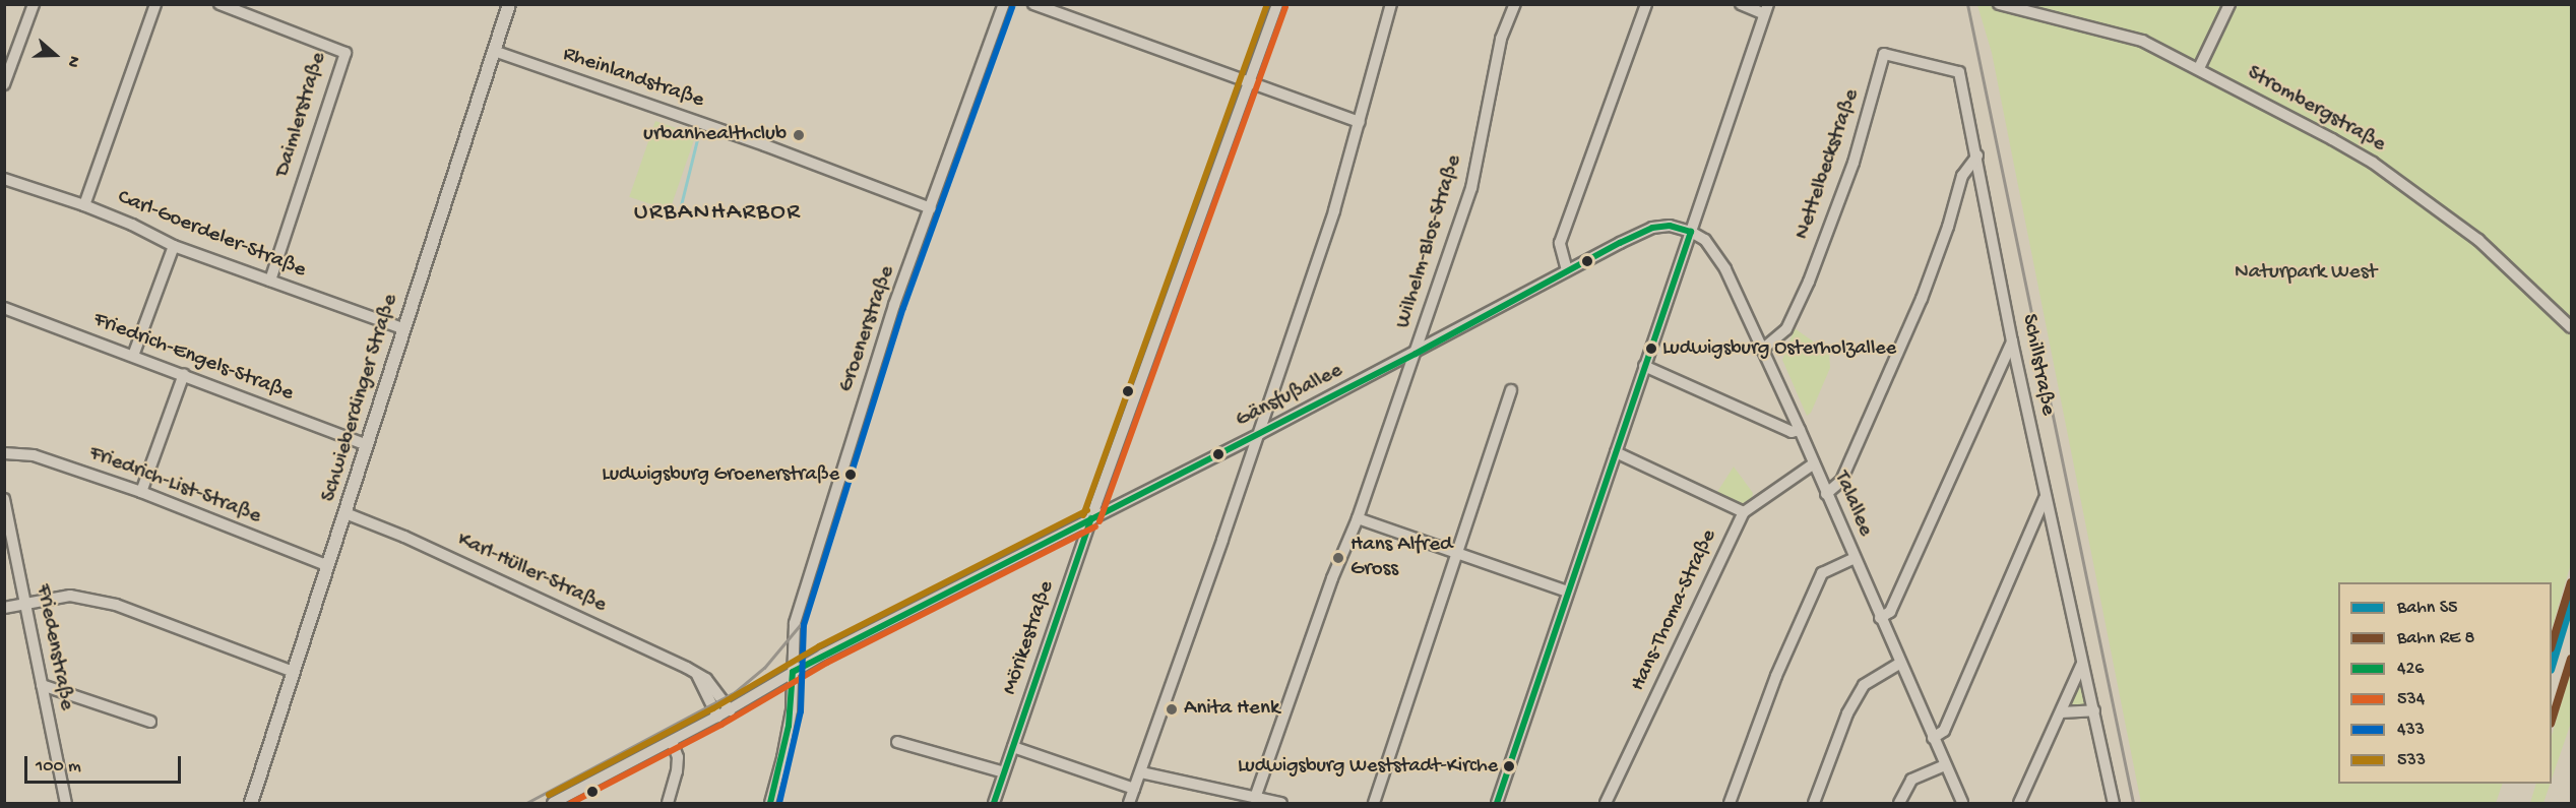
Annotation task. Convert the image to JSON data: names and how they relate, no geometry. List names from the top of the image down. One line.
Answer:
{"streets":{"main road":["Schwieberdinger Straße"],"street":["Rheinlandstraße","Strombergstraße","Daimlerstraße","Nettelbeckstraße","Carl-Goerdeler-Straße","Wilhelm-Blos-Straße","Groenerstraße","Friedrich-Engels-Straße","Schillstraße","Gänsfußallee","Friedrich-List-Straße","Talallee","Karl-Hüller-Straße","Hans-Thoma-Straße","Mörikestraße","Friedenstraße"]},"crossings":[["Rheinlandstraße","Groenerstraße"],["Rheinlandstraße","Schwieberdinger Straße"],["Daimlerstraße","Carl-Goerdeler-Straße"],["Nettelbeckstraße","Schillstraße"],["Nettelbeckstraße","Talallee"],["Carl-Goerdeler-Straße","Schwieberdinger Straße"],["Wilhelm-Blos-Straße","Gänsfußallee"],["Groenerstraße","Gänsfußallee"],["Friedrich-Engels-Straße","Schwieberdinger Straße"],["Gänsfußallee","Talallee"],["Gänsfußallee","Karl-Hüller-Straße"],["Gänsfußallee","Mörikestraße"],["Schwieberdinger Straße","Friedrich-List-Straße"],["Schwieberdinger Straße","Karl-Hüller-Straße"],["Talallee","Hans-Thoma-Straße"]],"districts":["URBANHARBOR"],"parks":["Naturpark West"],"places":["urbanhealthclub","Ludwigsburg Osterholzallee","Ludwigsburg Groenerstraße","Hans Alfred Gross","Anita Henk","Ludwigsburg Weststadt-Kirche"],"lines":["transit line 533","transit line 534","transit line 433","transit line 426","rail line S5"],"legend":["Bahn S5","Bahn RE 8","426","534","433","533"],"scale_bar":"100 m","north":"right"}
